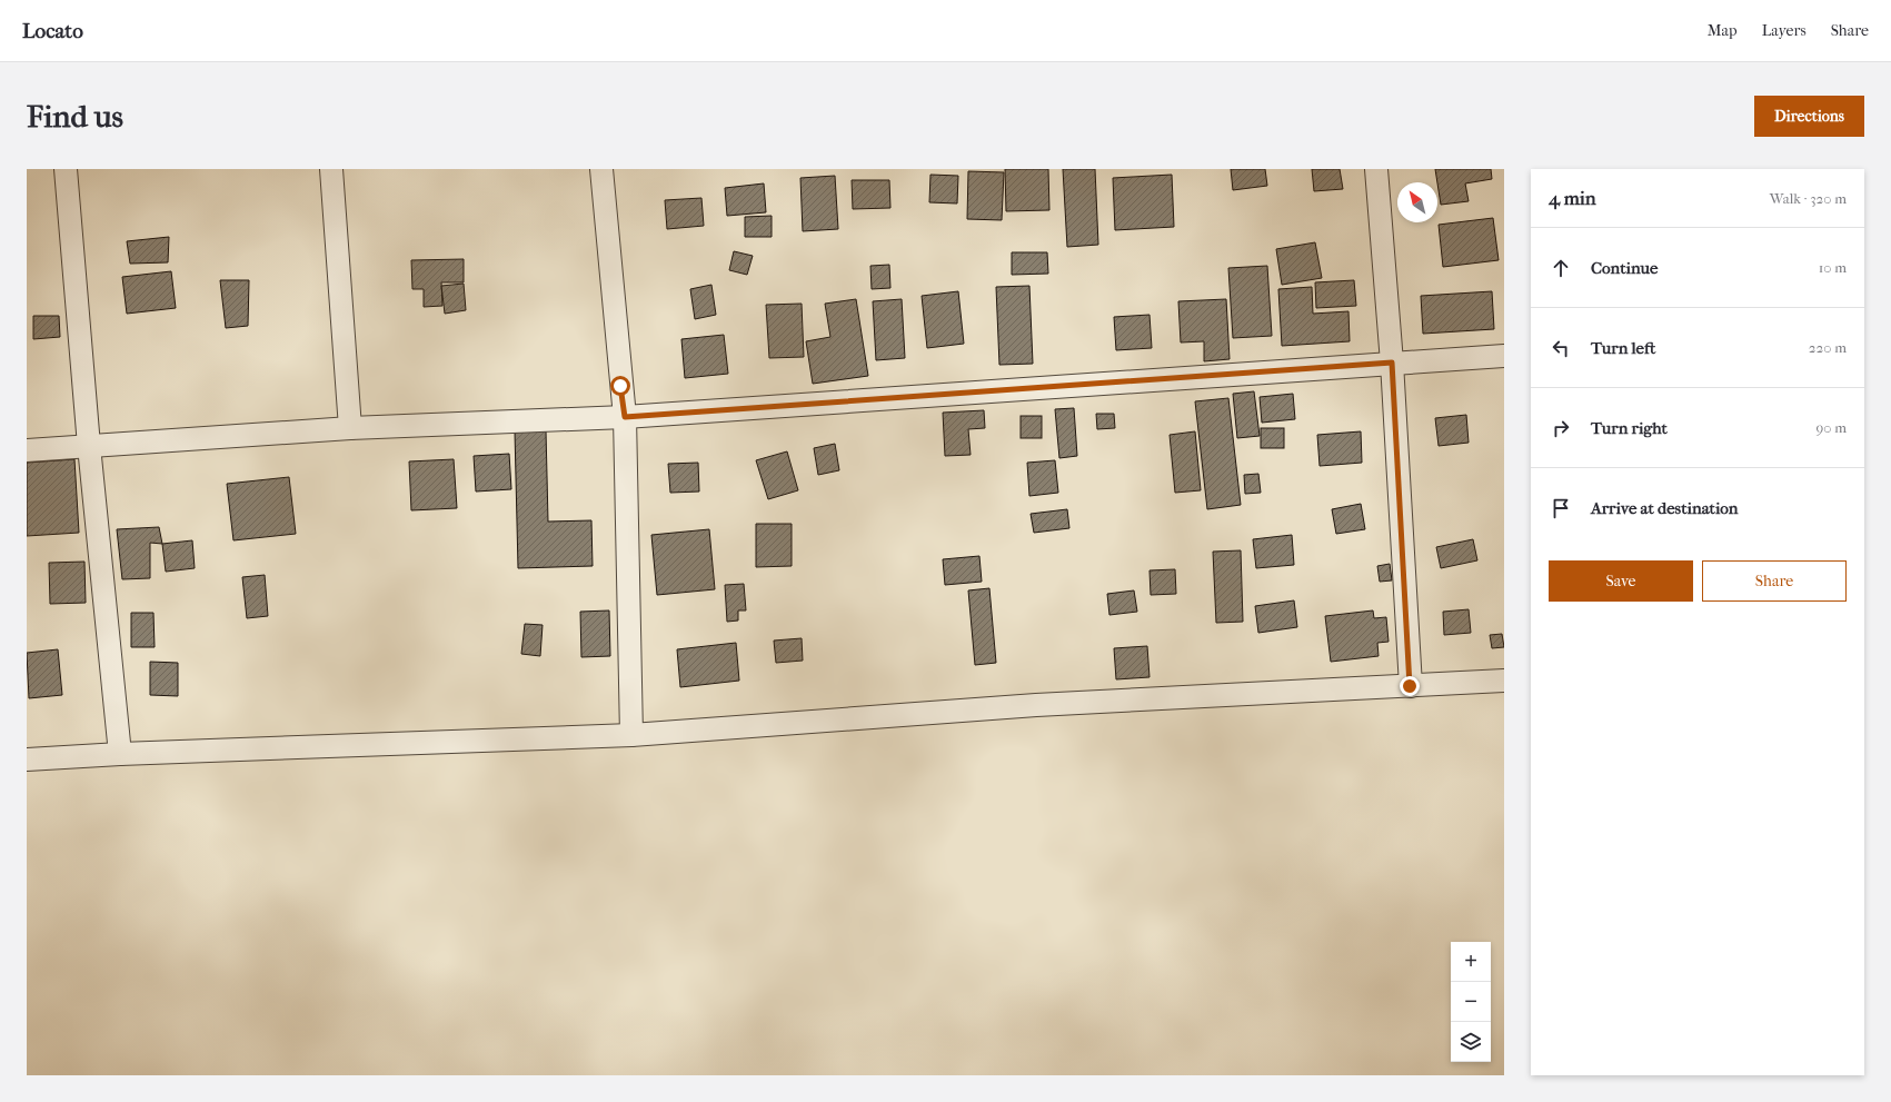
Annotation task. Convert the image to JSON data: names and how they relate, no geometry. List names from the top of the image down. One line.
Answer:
{"north":"top left","page":{"header":"Locato","nav":["Map","Layers","Share"],"buttons":["Directions",["Save","Share"]],"title":"Find us","heading":["4 min","Walk · 320 m"],"list":[["Continue","10 m"],["Turn left","220 m"],["Turn right","90 m"],"Arrive at destination"],"map_buttons":["+","−"]}}
